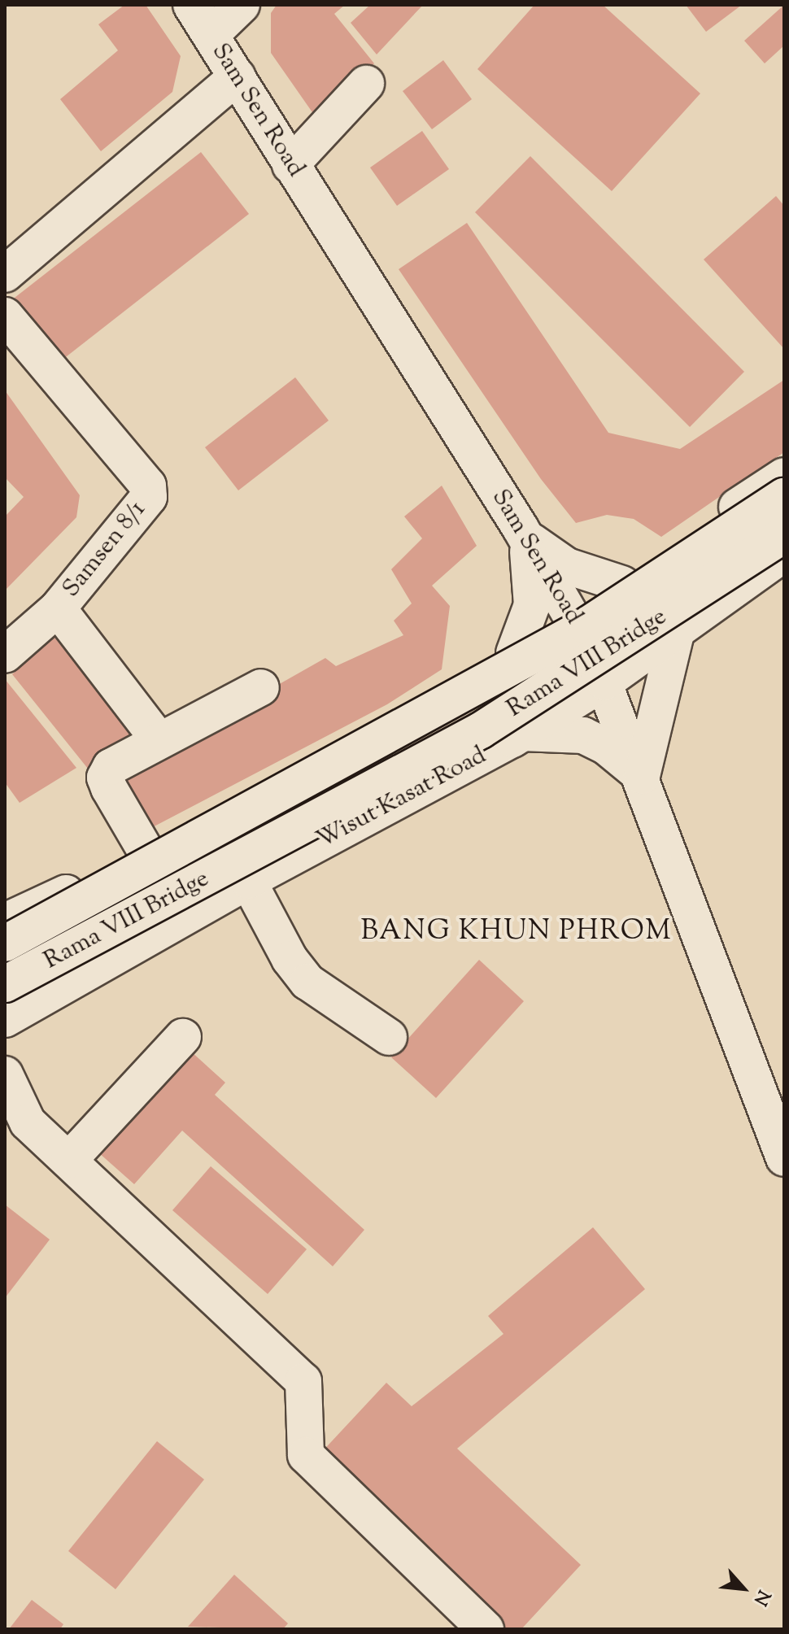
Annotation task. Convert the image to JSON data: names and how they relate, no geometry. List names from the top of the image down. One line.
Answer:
{"streets":{"main road":["Sam Sen Road","Samsen 8/1","Rama VIII Bridge","Wisut Kasat Road"]},"crossings":[["Sam Sen Road","Wisut Kasat Road"]],"districts":["BANG KHUN PHROM"],"north":"bottom right"}
